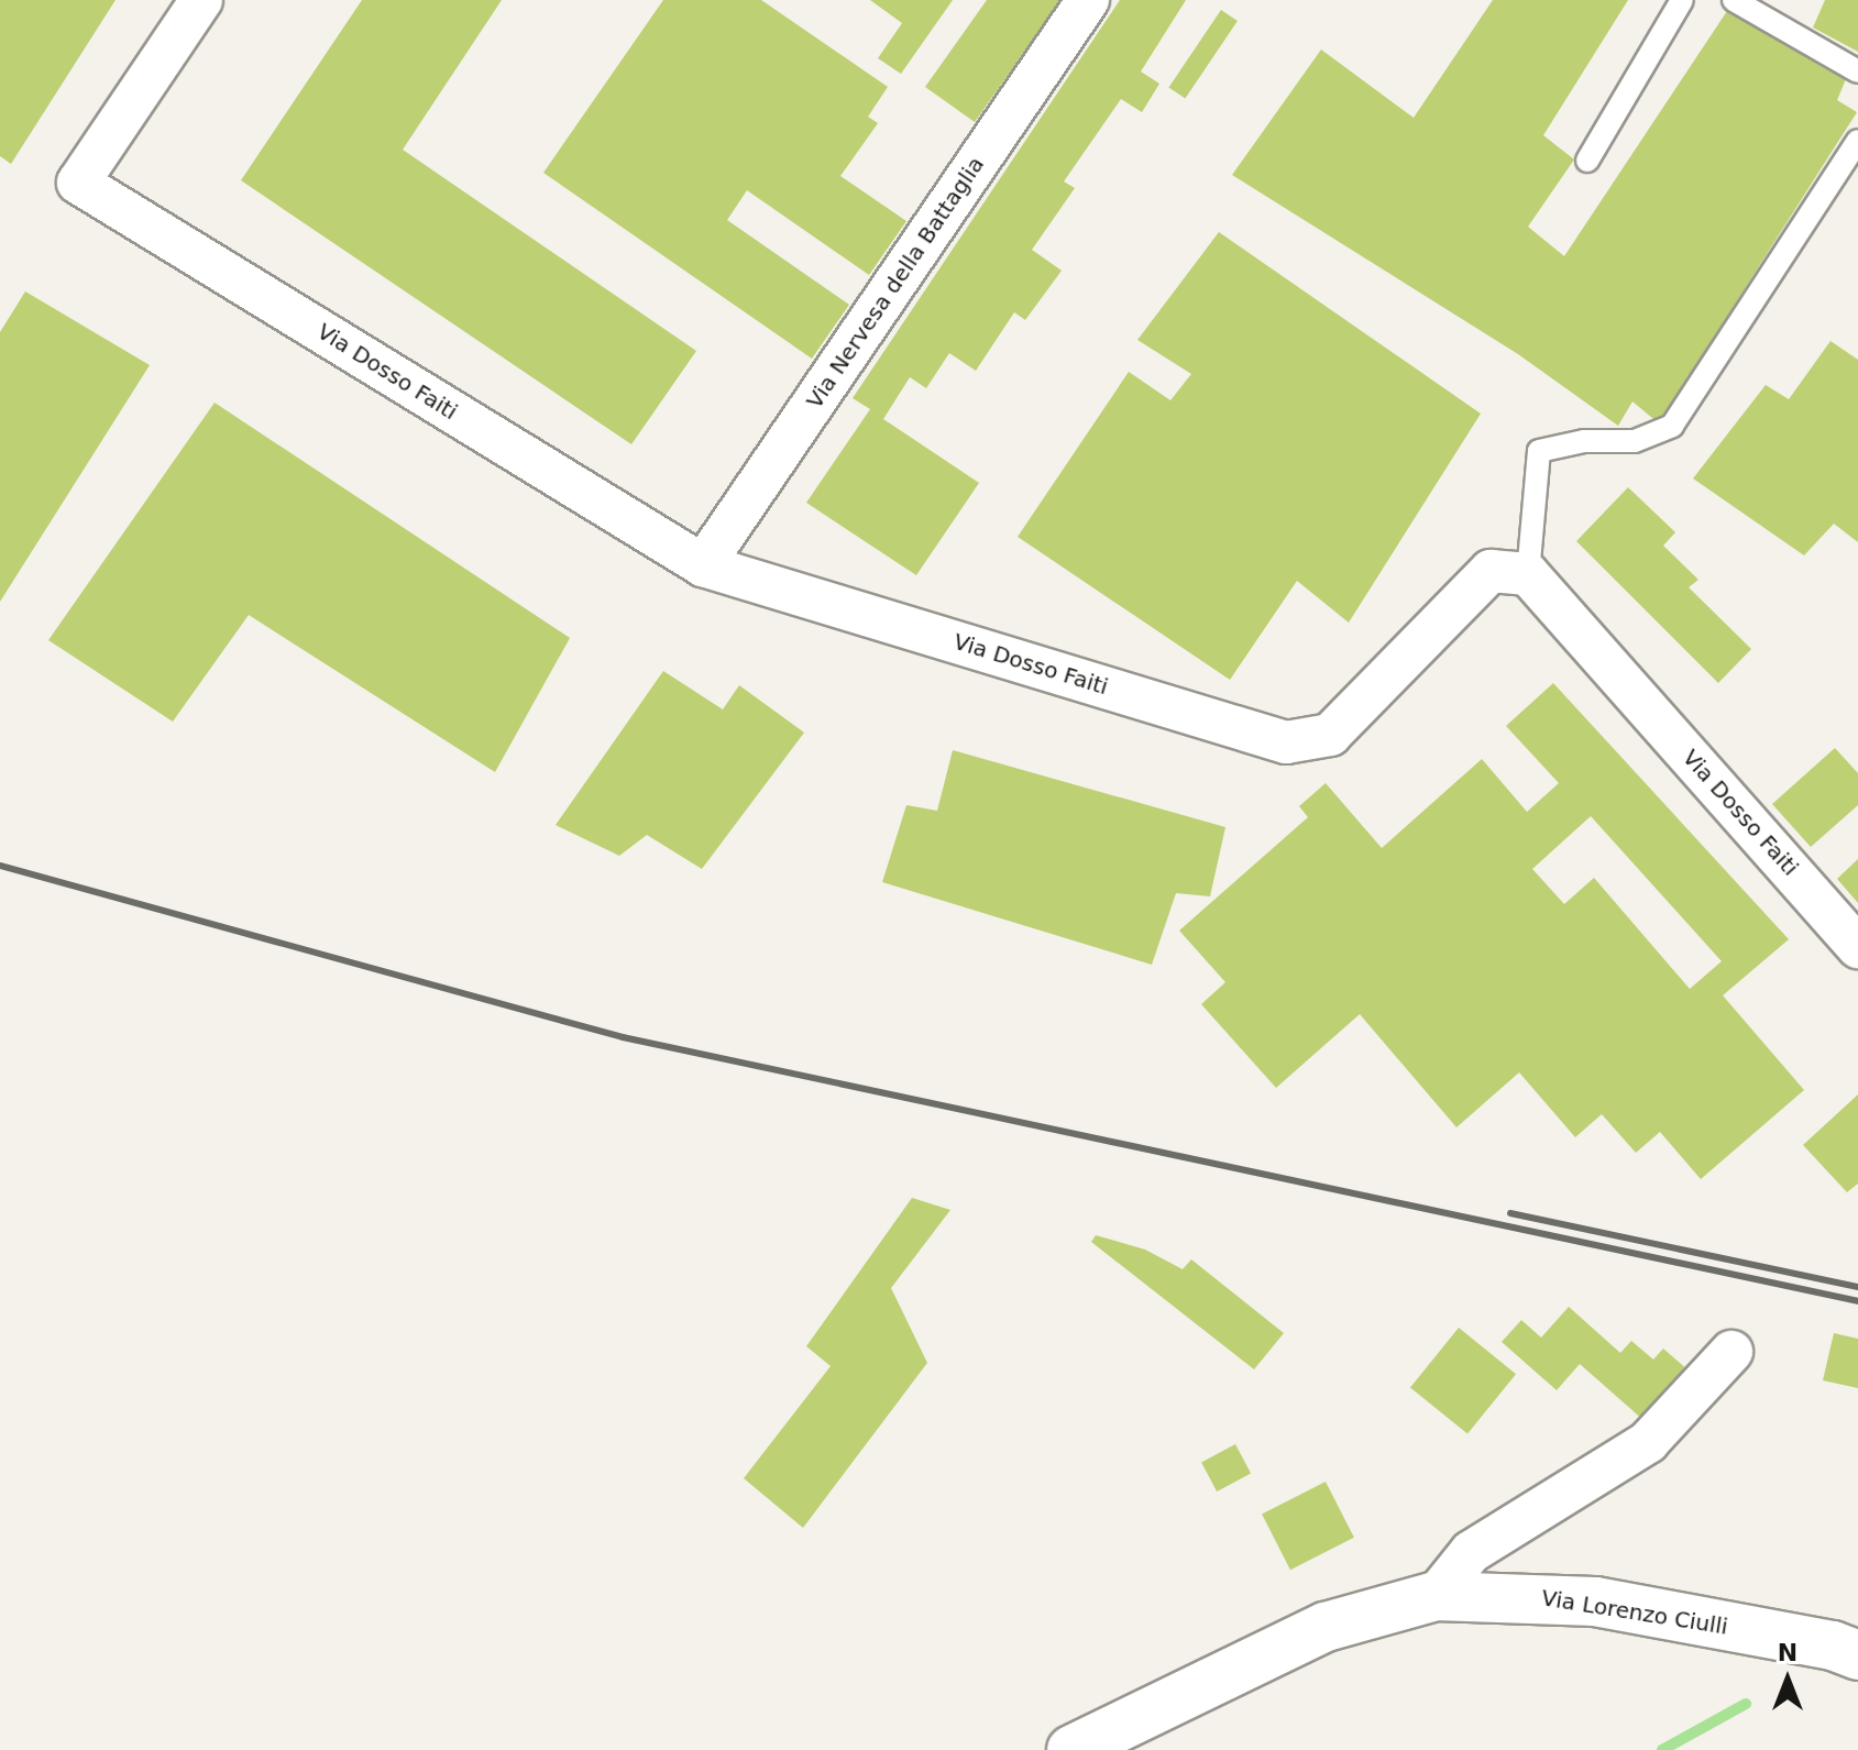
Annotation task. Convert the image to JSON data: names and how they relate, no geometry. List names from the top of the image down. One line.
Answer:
{"streets":{"street":["Via Nervesa della Battaglia","Via Dosso Faiti","Via Lorenzo Ciulli"]},"crossings":[["Via Nervesa della Battaglia","Via Dosso Faiti"]],"north":"top"}
